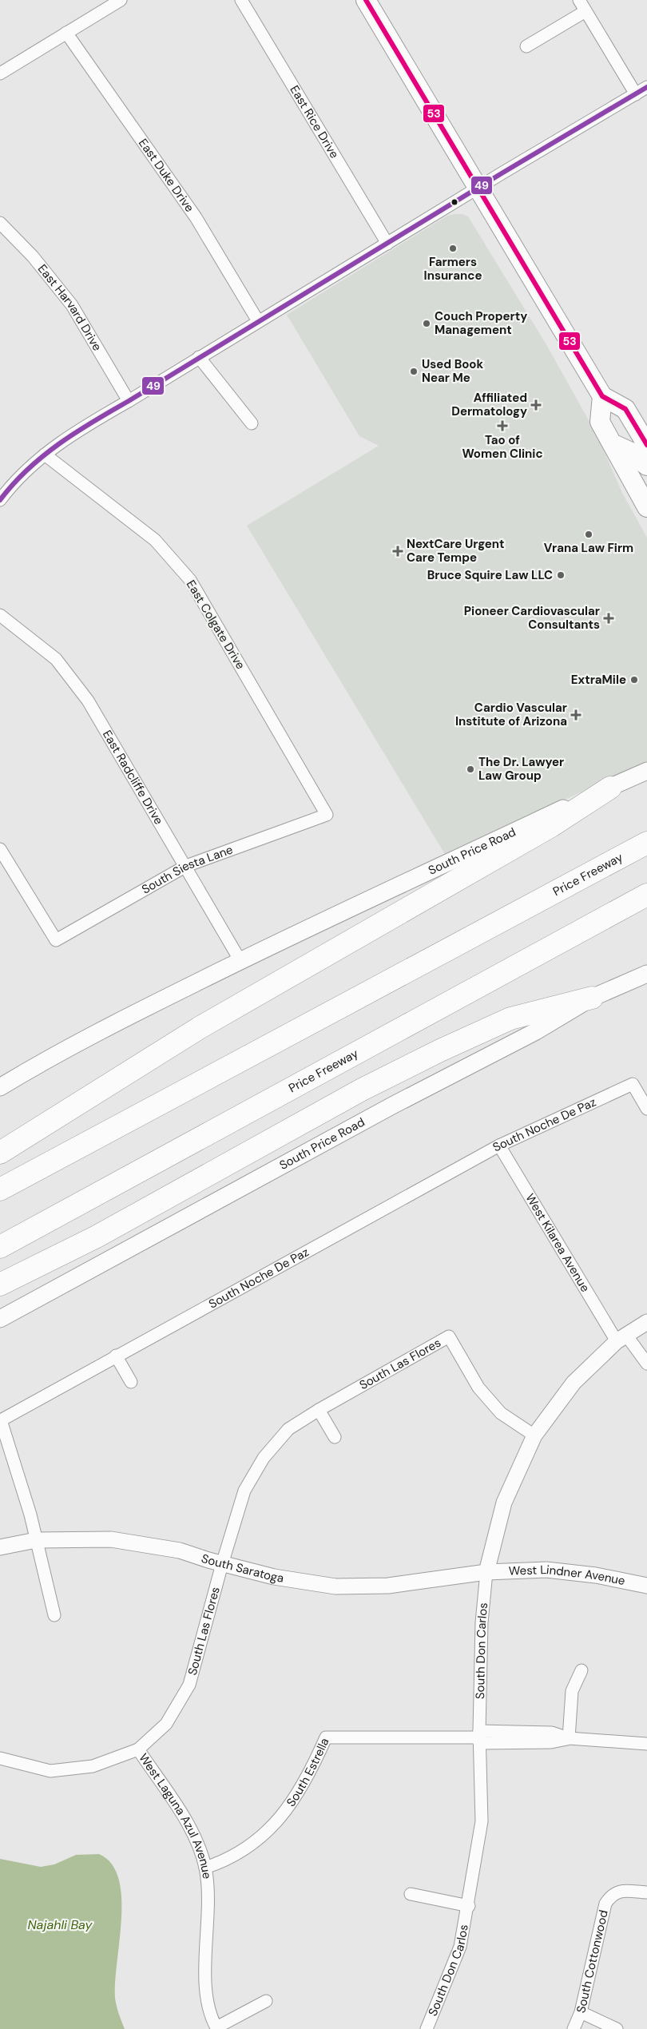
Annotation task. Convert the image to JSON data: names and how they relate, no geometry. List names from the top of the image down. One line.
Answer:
{"streets":{"highway":["Price Freeway"],"main road":["South Price Road"],"street":["East Rice Drive","East Duke Drive","East Harvard Drive","East Colgate Drive","East Radcliffe Drive","South Siesta Lane","South Noche De Paz","West Kilarea Avenue","South Las Flores","South Saratoga","West Lindner Avenue","South Don Carlos","South Estrella","West Laguna Azul Avenue","South Cottonwood"]},"crossings":[["East Colgate Drive","South Siesta Lane"],["East Radcliffe Drive","South Price Road"],["East Radcliffe Drive","South Siesta Lane"],["South Noche De Paz","West Kilarea Avenue"],["South Noche De Paz","South Saratoga"],["West Kilarea Avenue","South Don Carlos"],["South Las Flores","South Saratoga"],["South Las Flores","South Don Carlos"],["South Las Flores","West Laguna Azul Avenue"],["South Saratoga","West Lindner Avenue"],["South Saratoga","South Don Carlos"],["West Lindner Avenue","South Don Carlos"],["South Don Carlos","South Estrella"],["South Estrella","West Laguna Azul Avenue"]],"water":["Najahli Bay"],"places":{"other":["Farmers Insurance","Couch Property Management","Used Book Near Me","Vrana Law Firm","Bruce Squire Law LLC","ExtraMile","The Dr. Lawyer Law Group"],"health":["Affiliated Dermatology","Tao of Women Clinic","NextCare Urgent Care Tempe","Pioneer Cardiovascular Consultants","Cardio Vascular Institute of Arizona"]},"lines":["transit line 53","transit line 49"]}
